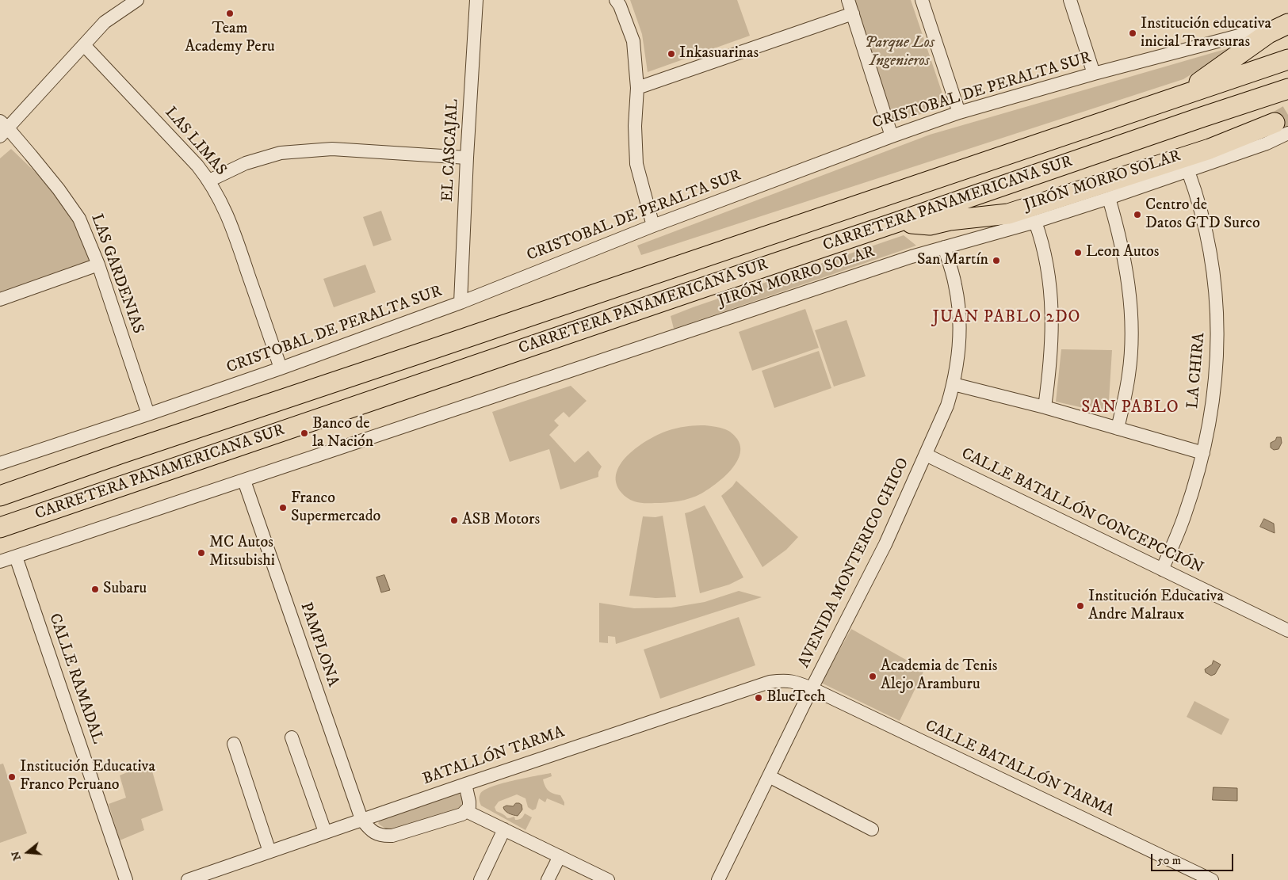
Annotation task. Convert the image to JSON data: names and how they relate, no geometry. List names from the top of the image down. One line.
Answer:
{"streets":{"highway":["CARRETERA PANAMERICANA SUR"],"street":["CRISTOBAL DE PERALTA SUR","LAS LIMAS","EL CASCAJAL","JIRÓN MORRO SOLAR","LAS GARDENIAS","LA CHIRA","CALLE BATALLÓN CONCEPCCIÓN","AVENIDA MONTERICO CHICO","PAMPLONA","CALLE RAMADAL","BATALLÓN TARMA","CALLE BATALLÓN TARMA"]},"crossings":[["CRISTOBAL DE PERALTA SUR","LAS LIMAS"],["CRISTOBAL DE PERALTA SUR","EL CASCAJAL"],["CRISTOBAL DE PERALTA SUR","LAS GARDENIAS"],["JIRÓN MORRO SOLAR","LA CHIRA"],["JIRÓN MORRO SOLAR","AVENIDA MONTERICO CHICO"],["JIRÓN MORRO SOLAR","PAMPLONA"],["JIRÓN MORRO SOLAR","CALLE RAMADAL"],["LA CHIRA","CALLE BATALLÓN CONCEPCCIÓN"],["CALLE BATALLÓN CONCEPCCIÓN","AVENIDA MONTERICO CHICO"],["AVENIDA MONTERICO CHICO","BATALLÓN TARMA"],["AVENIDA MONTERICO CHICO","CALLE BATALLÓN TARMA"],["PAMPLONA","BATALLÓN TARMA"],["BATALLÓN TARMA","CALLE BATALLÓN TARMA"]],"districts":["JUAN PABLO 2DO","SAN PABLO"],"parks":["Parque Los Ingenieros"],"places":["Team Academy Peru","Institución educativa inicial Travesuras","Inkasuarinas","Centro de Datos GTD Surco","Leon Autos","San Martín","Banco de la Nación","Franco Supermercado","ASB Motors","MC Autos Mitsubishi","Subaru","Institución Educativa Andre Malraux","Academia de Tenis Alejo Aramburu","BlueTech","Institución Educativa Franco Peruano"],"scale_bar":"50 m","north":"left"}
